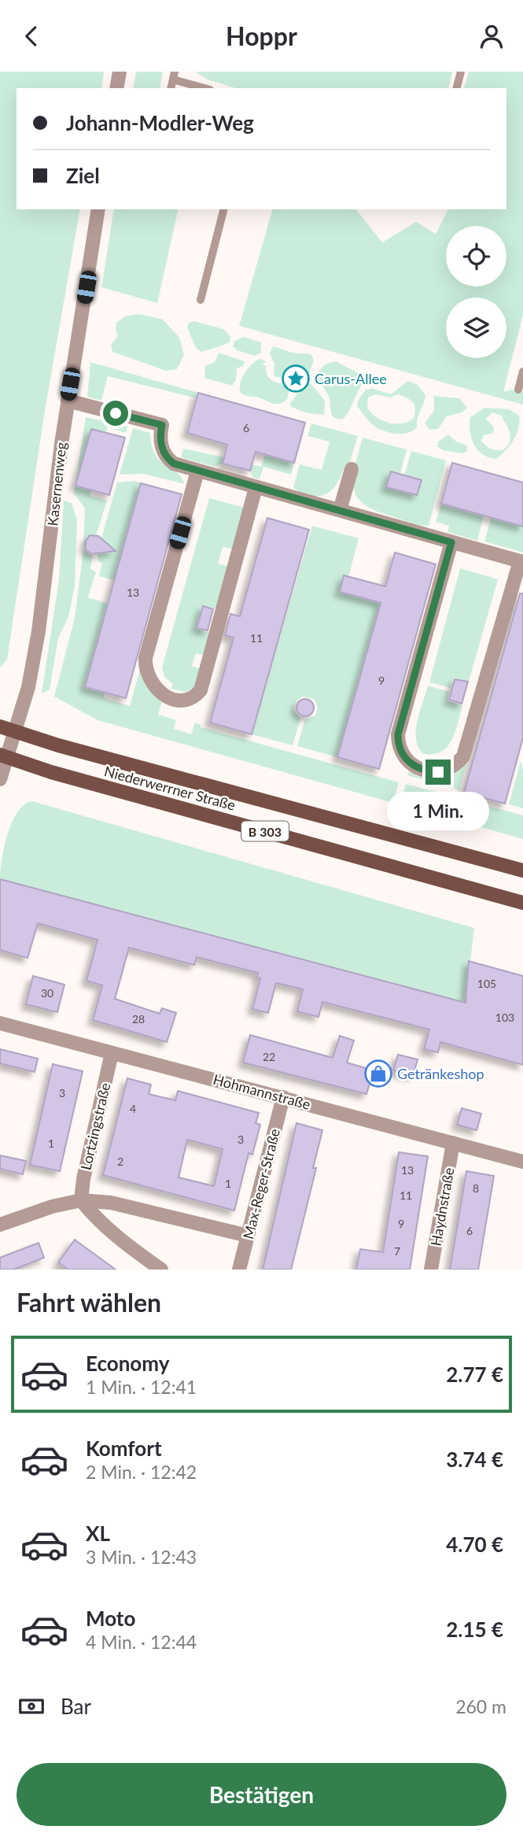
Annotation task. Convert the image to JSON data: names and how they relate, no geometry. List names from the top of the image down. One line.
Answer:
{"streets":{"main road":["Niederwerrner Straße","B 303"],"street":["Kasernenweg","Hohmannstraße","Lortzingstraße","Max-Reger-Straße","Haydnstraße"]},"crossings":[["Kasernenweg","Niederwerrner Straße"],["Hohmannstraße","Lortzingstraße"],["Hohmannstraße","Max-Reger-Straße"],["Hohmannstraße","Haydnstraße"]],"places":{"place":["Carus-Allee"],"shop":["Getränkeshop"]},"house_numbers":["6","13","11","9","105","30","103","28","22","3","4","3","1","2","13","1","8","11","9","6","7"],"page":{"header":"Hoppr","banner":["Johann-Modler-Weg","Ziel"],"bubble":"1 Min.","heading":"Fahrt wählen","list":[{"name":"Economy","note":"1 Min. · 12:41","value":"2.77 €"},{"name":"Komfort","note":"2 Min. · 12:42","value":"3.74 €"},{"name":"XL","note":"3 Min. · 12:43","value":"4.70 €"},{"name":"Moto","note":"4 Min. · 12:44","value":"2.15 €"}],"pay":["Bar","260 m"],"buttons":"Bestätigen"}}
